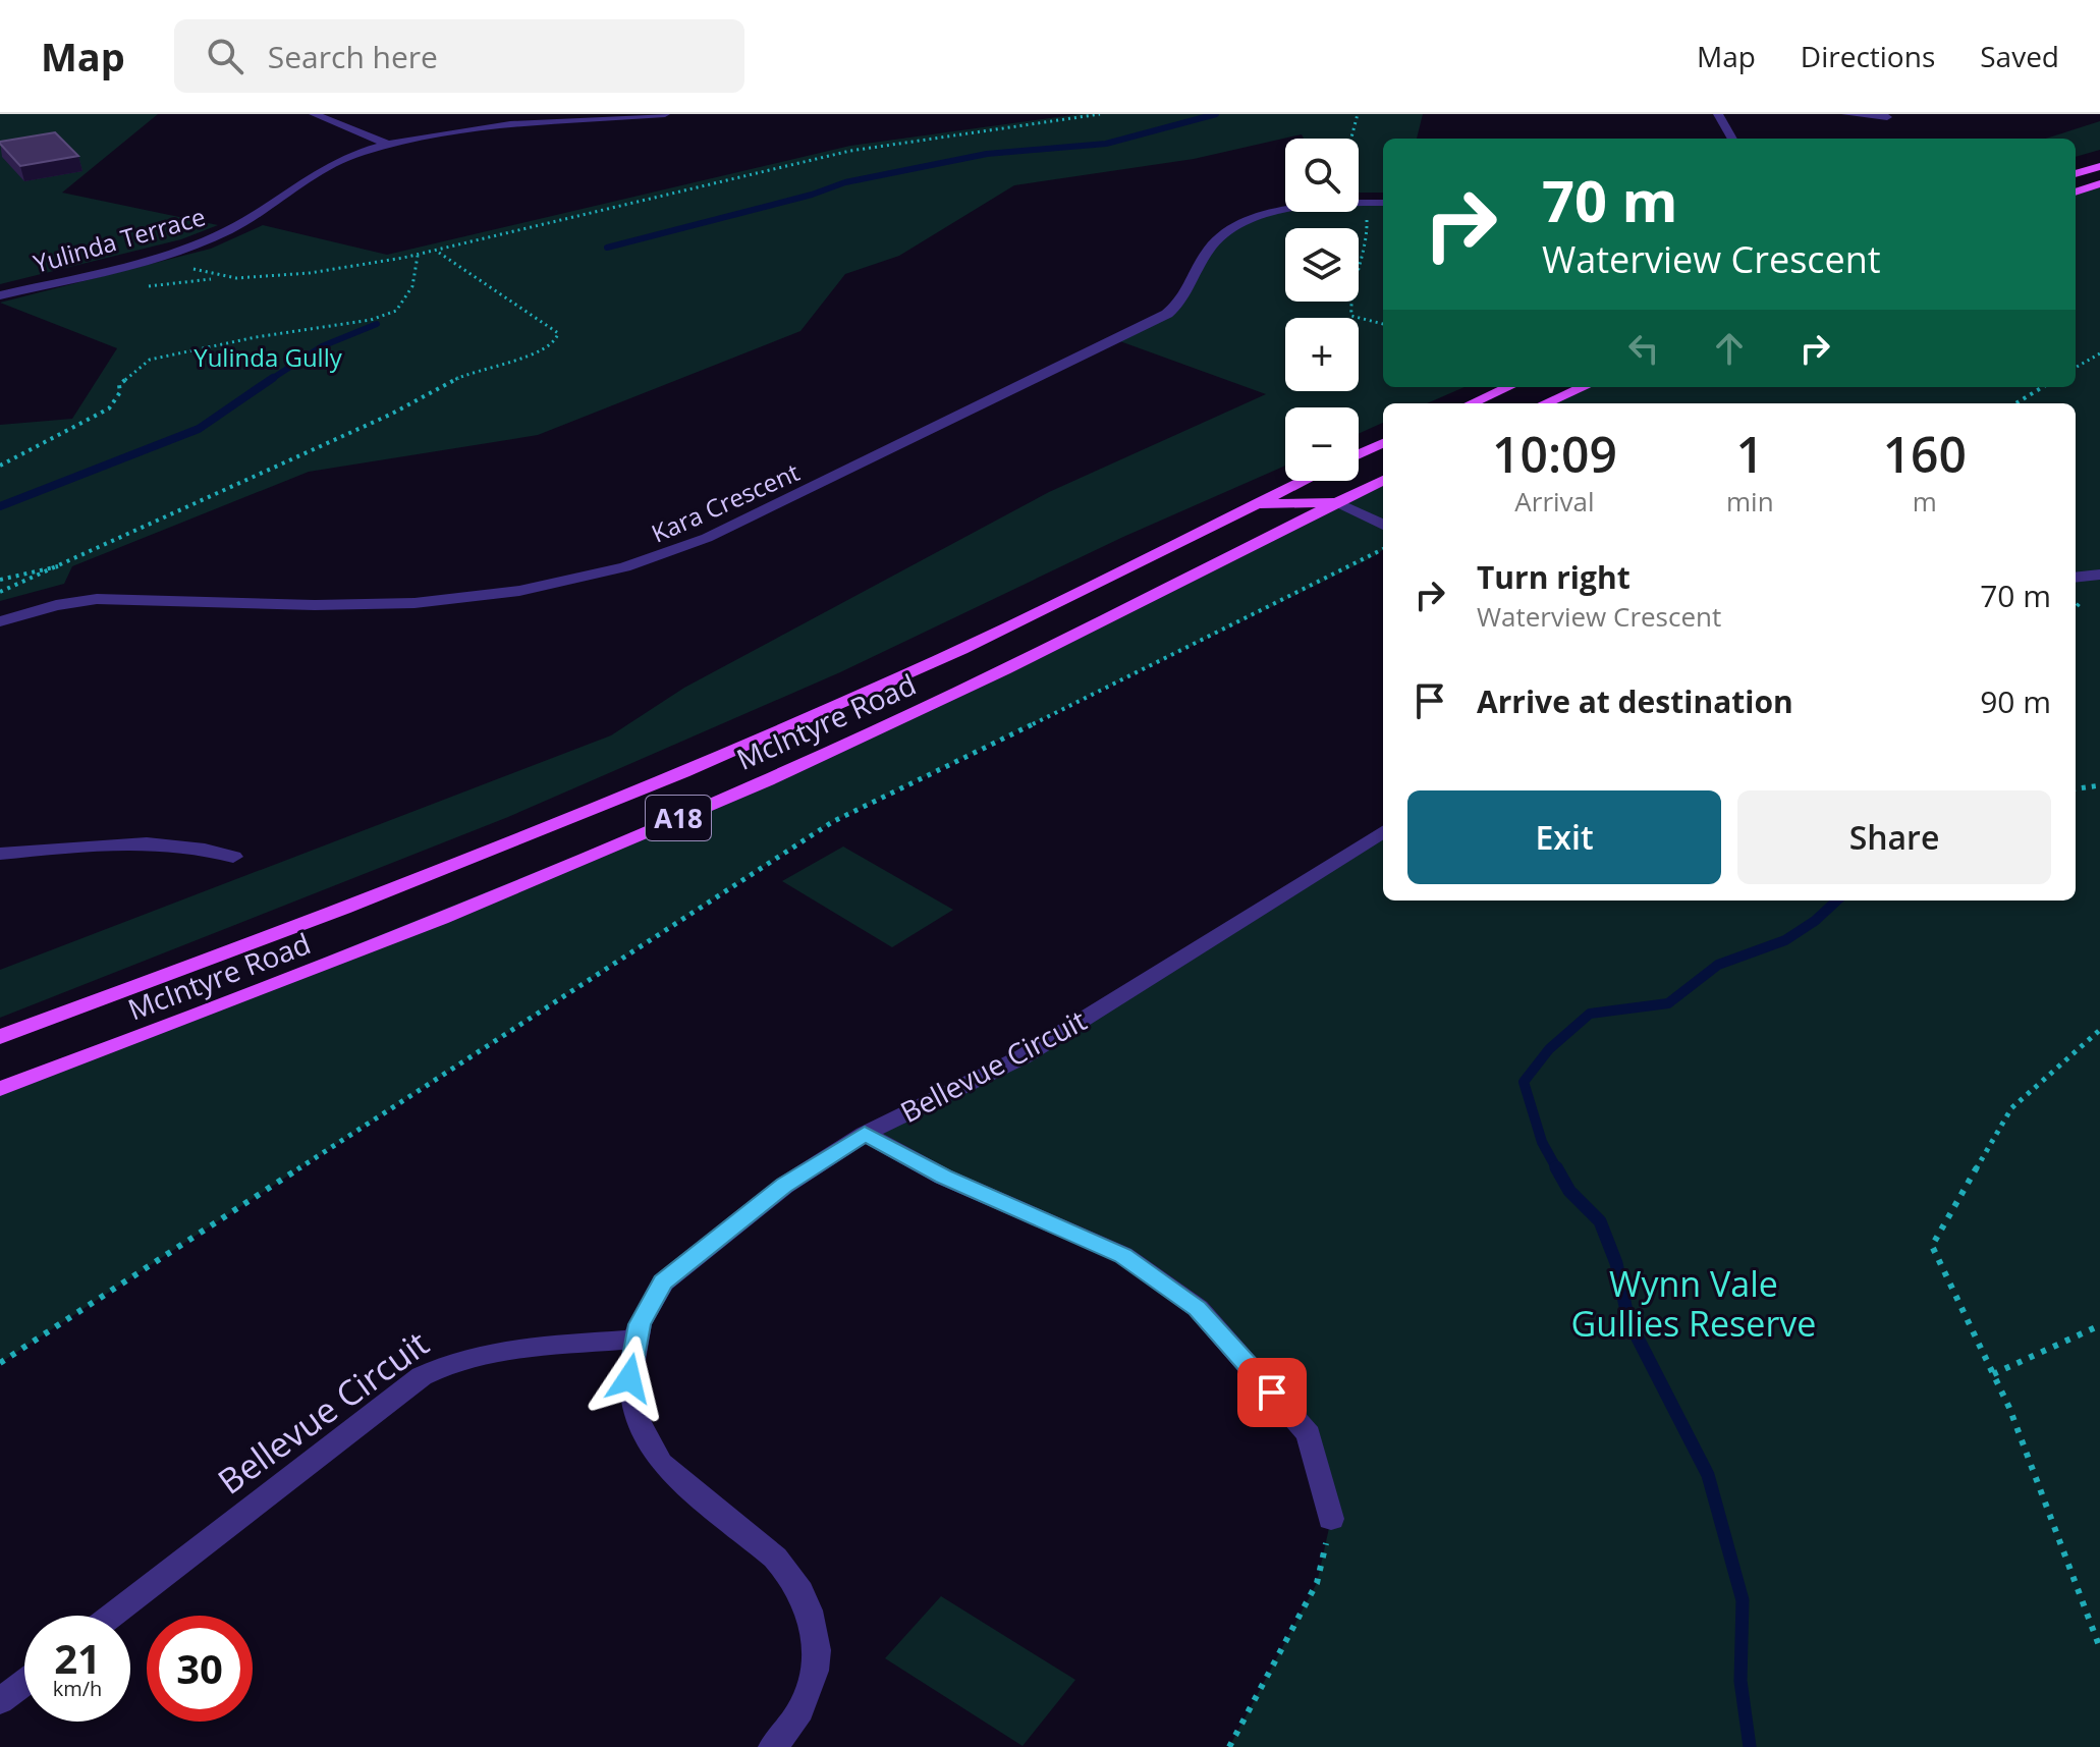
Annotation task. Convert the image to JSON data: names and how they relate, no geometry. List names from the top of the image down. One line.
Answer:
{"streets":{"main road":["McIntyre Road","A18"],"street":["Yulinda Terrace","Kara Crescent","Bellevue Circuit"]},"parks":["Yulinda Gully","Wynn Vale Gullies Reserve"],"page":{"header":"Map","search":"Search here","nav":["Map","Directions","Saved"],"map_buttons":["+","−"],"turn":["70 m","Waterview Crescent"],"eta":["10:09","Arrival","1","min","160","m"],"list":[{"name":"Turn right","note":"Waterview Crescent","value":"70 m"},{"name":"Arrive at destination","value":"90 m"}],"buttons":["Exit","Share"],"speed":"21 km/h","limit":"30"}}
